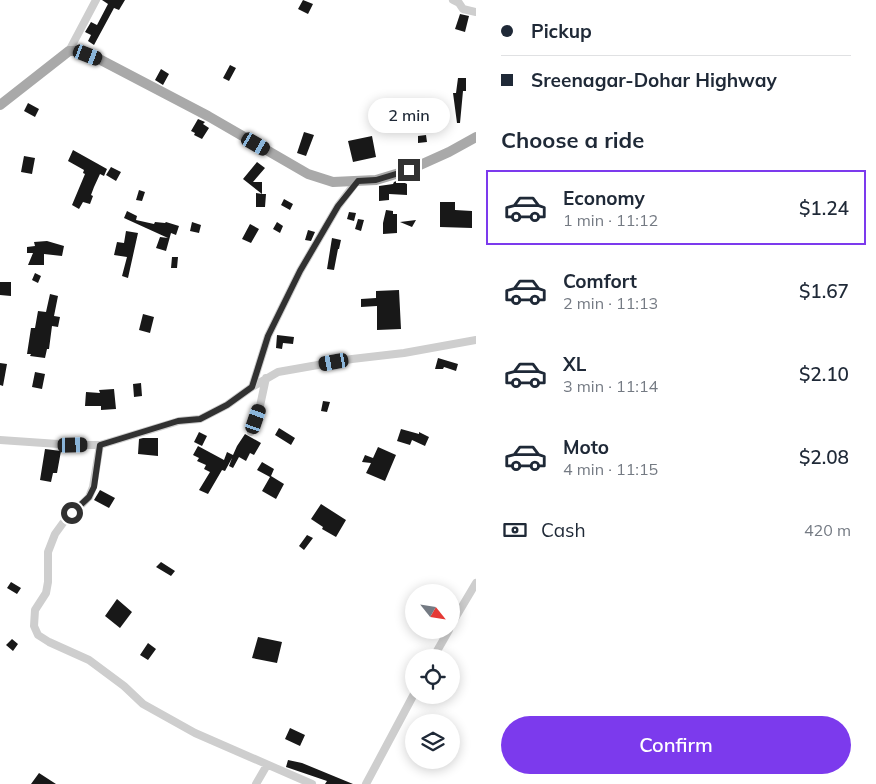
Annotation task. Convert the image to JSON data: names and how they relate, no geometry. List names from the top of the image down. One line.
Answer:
{"north":"bottom right","page":{"banner":["Pickup","Sreenagar-Dohar Highway"],"bubble":"2 min","heading":"Choose a ride","list":[{"name":"Economy","note":"1 min · 11:12","value":"$1.24"},{"name":"Comfort","note":"2 min · 11:13","value":"$1.67"},{"name":"XL","note":"3 min · 11:14","value":"$2.10"},{"name":"Moto","note":"4 min · 11:15","value":"$2.08"}],"pay":["Cash","420 m"],"buttons":"Confirm"}}
